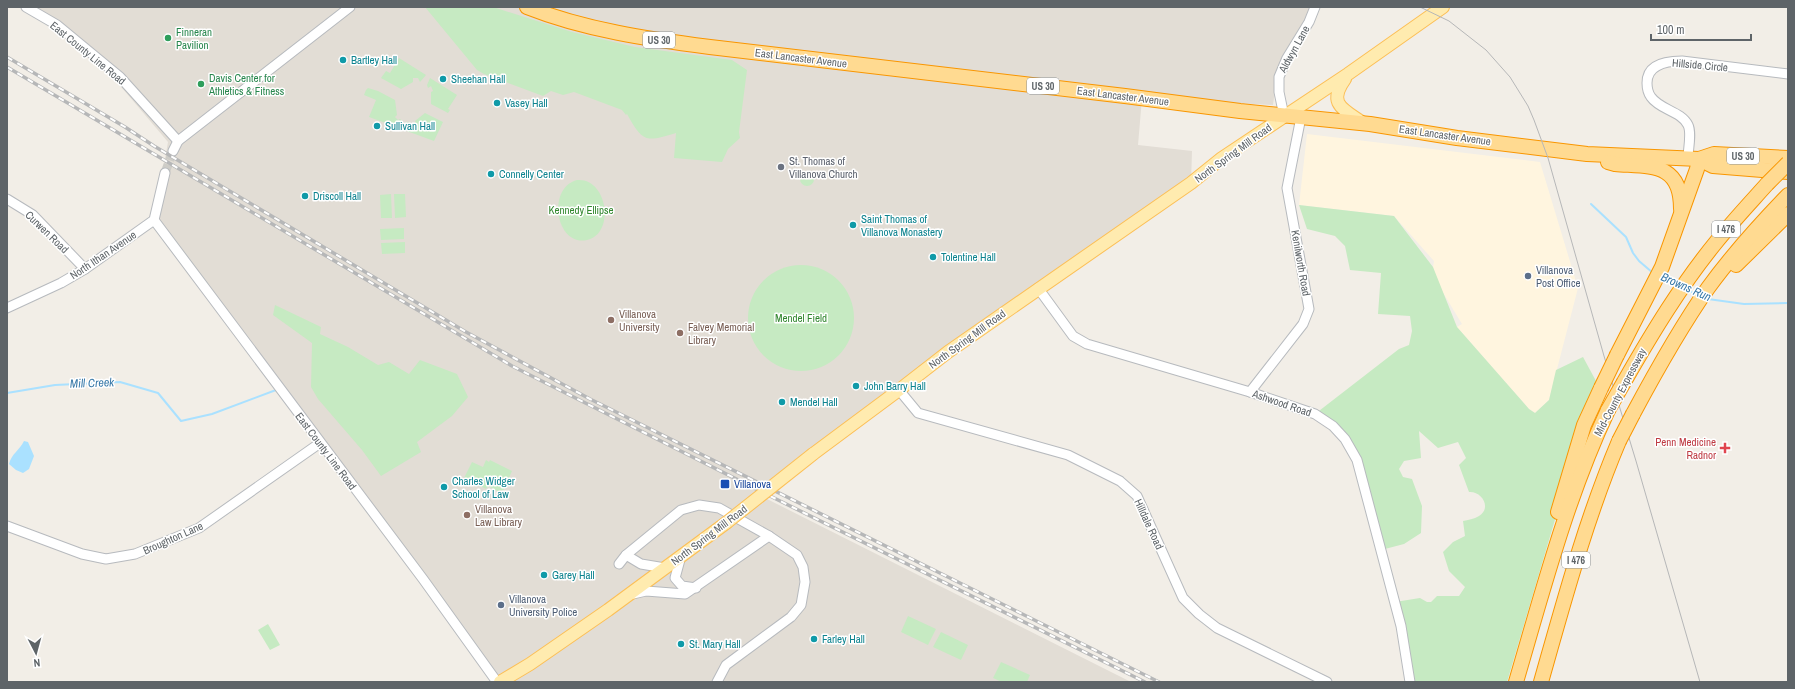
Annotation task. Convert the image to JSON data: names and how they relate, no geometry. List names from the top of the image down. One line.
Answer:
{"streets":{"highway":["US 30","East Lancaster Avenue","I 476","Mid-County Expressway"],"main road":["North Spring Mill Road"],"street":["Aldwyn Lane","East County Line Road","Hillside Circle","Curwen Road","North Ithan Avenue","Kenilworth Road","Ashwood Road","Hilldale Road","Broughton Lane"]},"crossings":[["Aldwyn Lane","East Lancaster Avenue"],["Aldwyn Lane","North Spring Mill Road"],["East County Line Road","North Spring Mill Road"],["East County Line Road","North Ithan Avenue"],["East County Line Road","Broughton Lane"],["East Lancaster Avenue","Hillside Circle"],["East Lancaster Avenue","North Spring Mill Road"],["East Lancaster Avenue","Kenilworth Road"],["North Spring Mill Road","Ashwood Road"],["North Spring Mill Road","Hilldale Road"],["Curwen Road","North Ithan Avenue"],["Kenilworth Road","Ashwood Road"]],"water":["Browns Run","Mill Creek"],"parks":["Kennedy Ellipse","Mendel Field"],"places":{"other":["Finneran Pavilion","Bartley Hall","Sheehan Hall","Davis Center for Athletics & Fitness","Vasey Hall","Sullivan Hall","St. Thomas of Villanova Church","Connelly Center","Driscoll Hall","Saint Thomas of Villanova Monastery","Tolentine Hall","Villanova Post Office","Villanova University","Falvey Memorial Library","John Barry Hall","Mendel Hall","Charles Widger School of Law","Villanova Law Library","Garey Hall","Villanova University Police","Farley Hall","St. Mary Hall"],"health":["Penn Medicine Radnor"],"transit":["Villanova"]},"scale_bar":"100 m","north":"bottom"}
